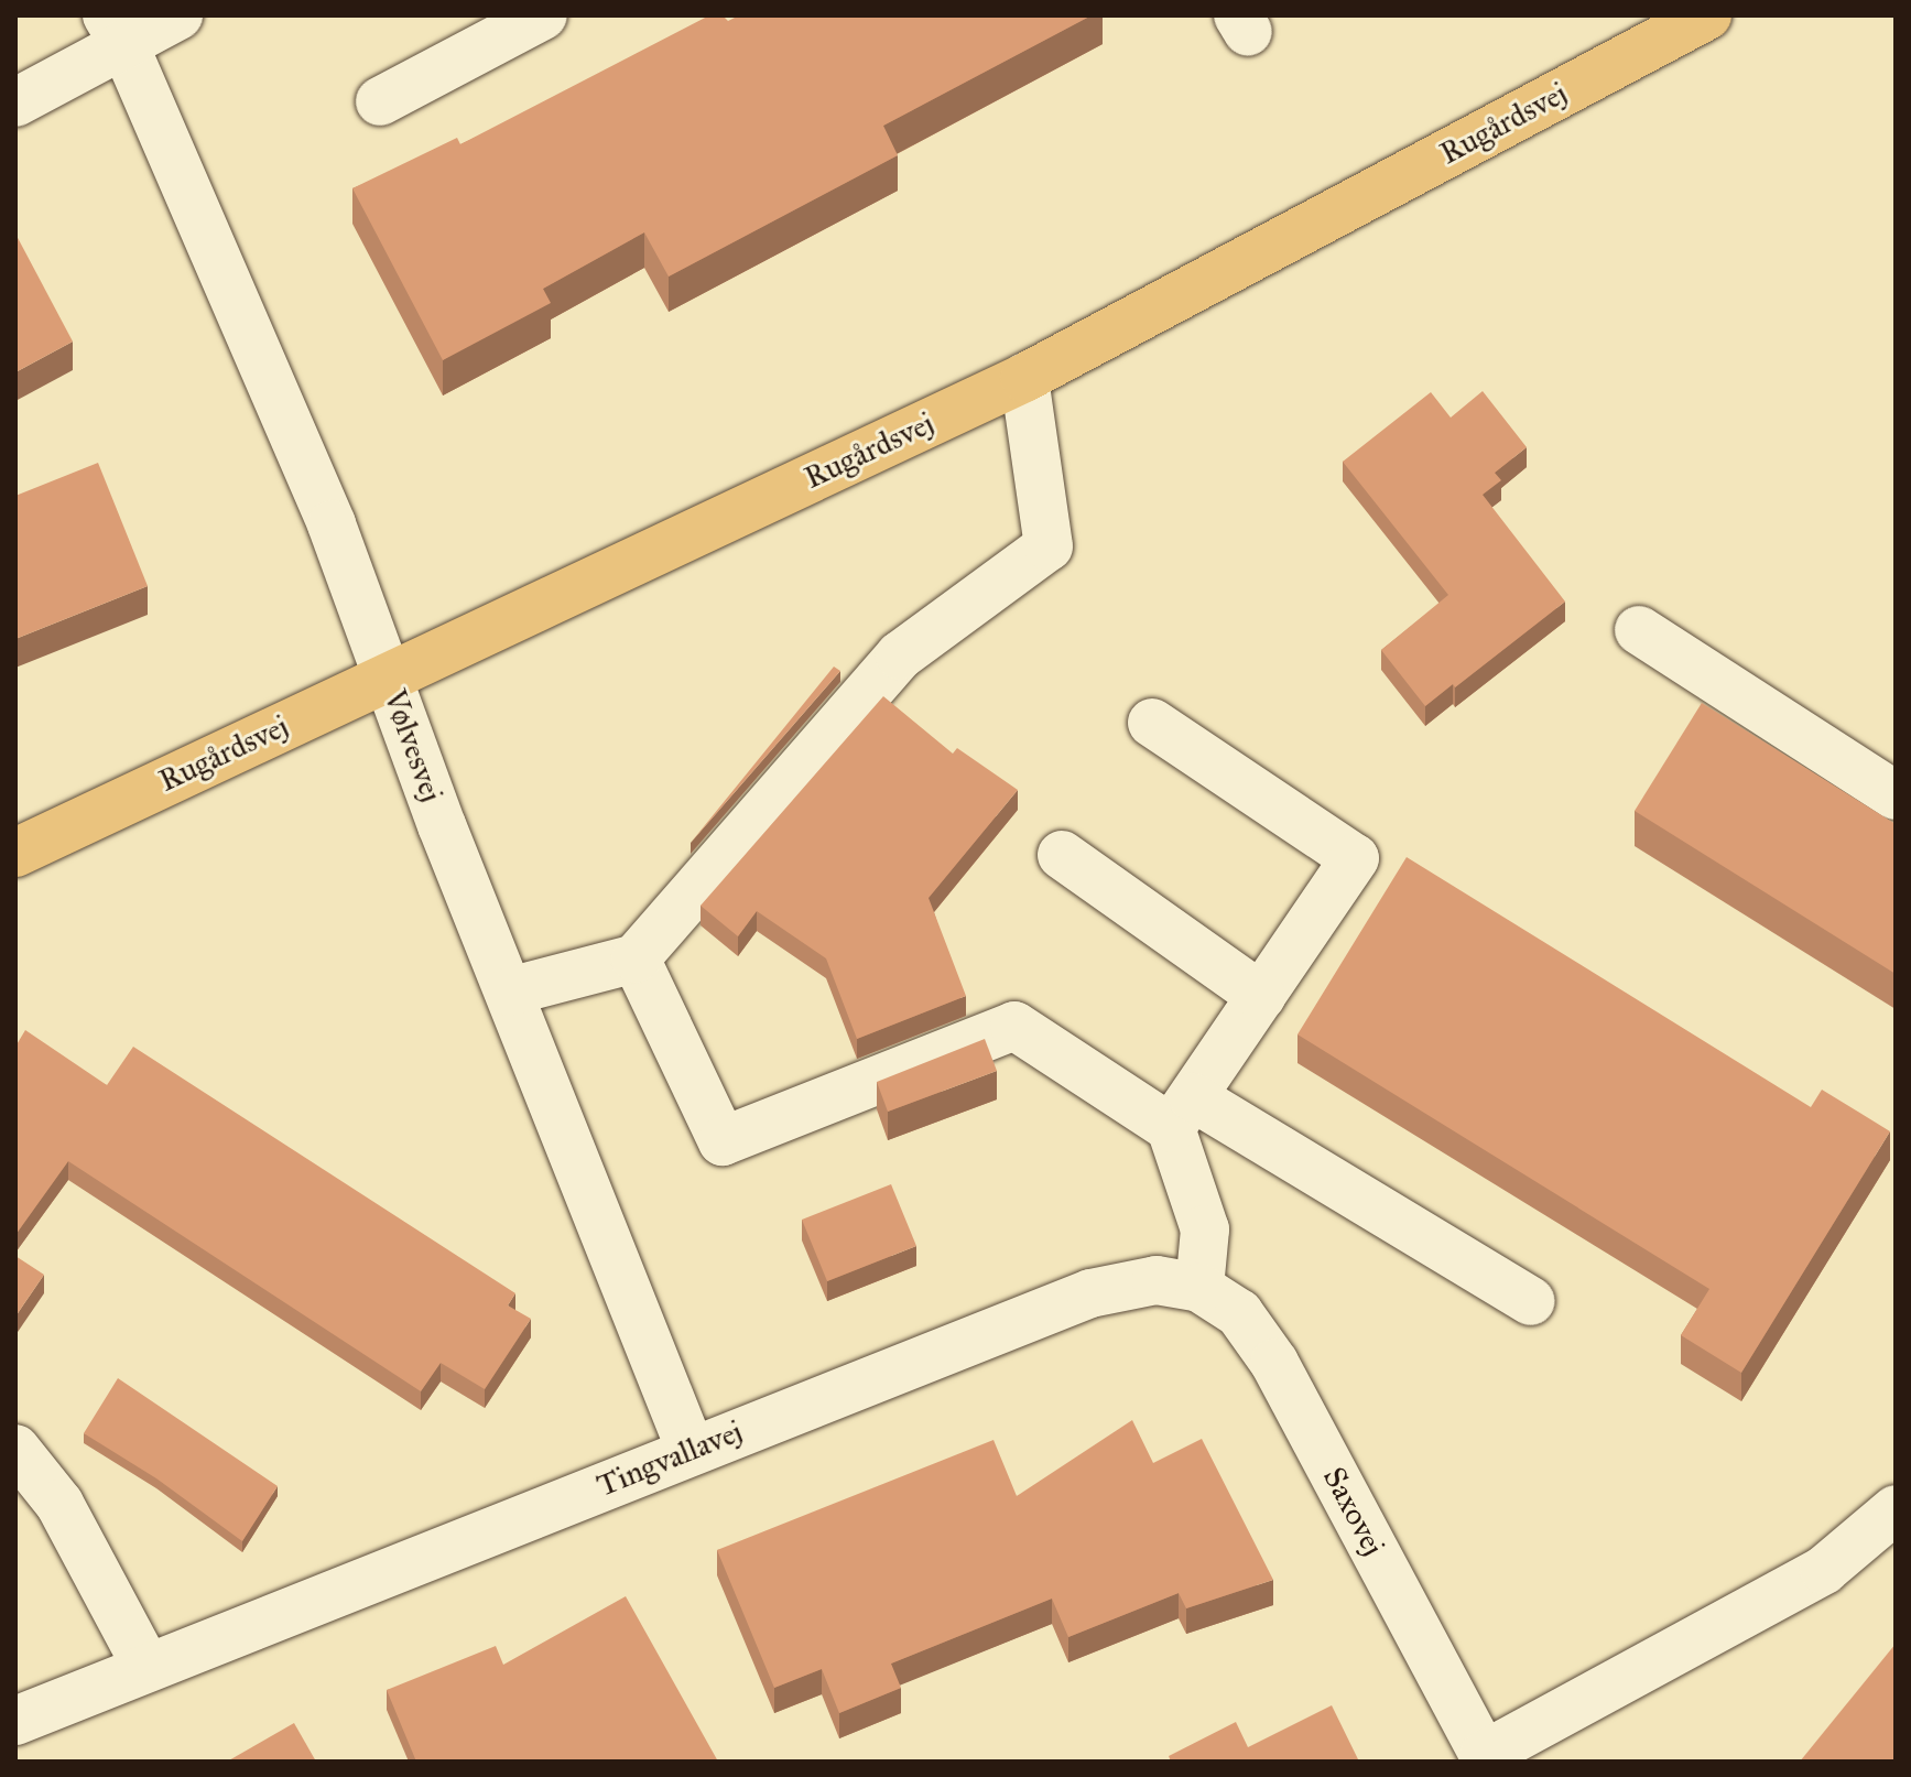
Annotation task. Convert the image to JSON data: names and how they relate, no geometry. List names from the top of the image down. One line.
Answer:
{"streets":{"main road":["Rugårdsvej"],"street":["Vølvesvej","Tingvallavej","Saxovej"]},"crossings":[["Rugårdsvej","Vølvesvej"],["Vølvesvej","Tingvallavej"],["Tingvallavej","Saxovej"]]}
